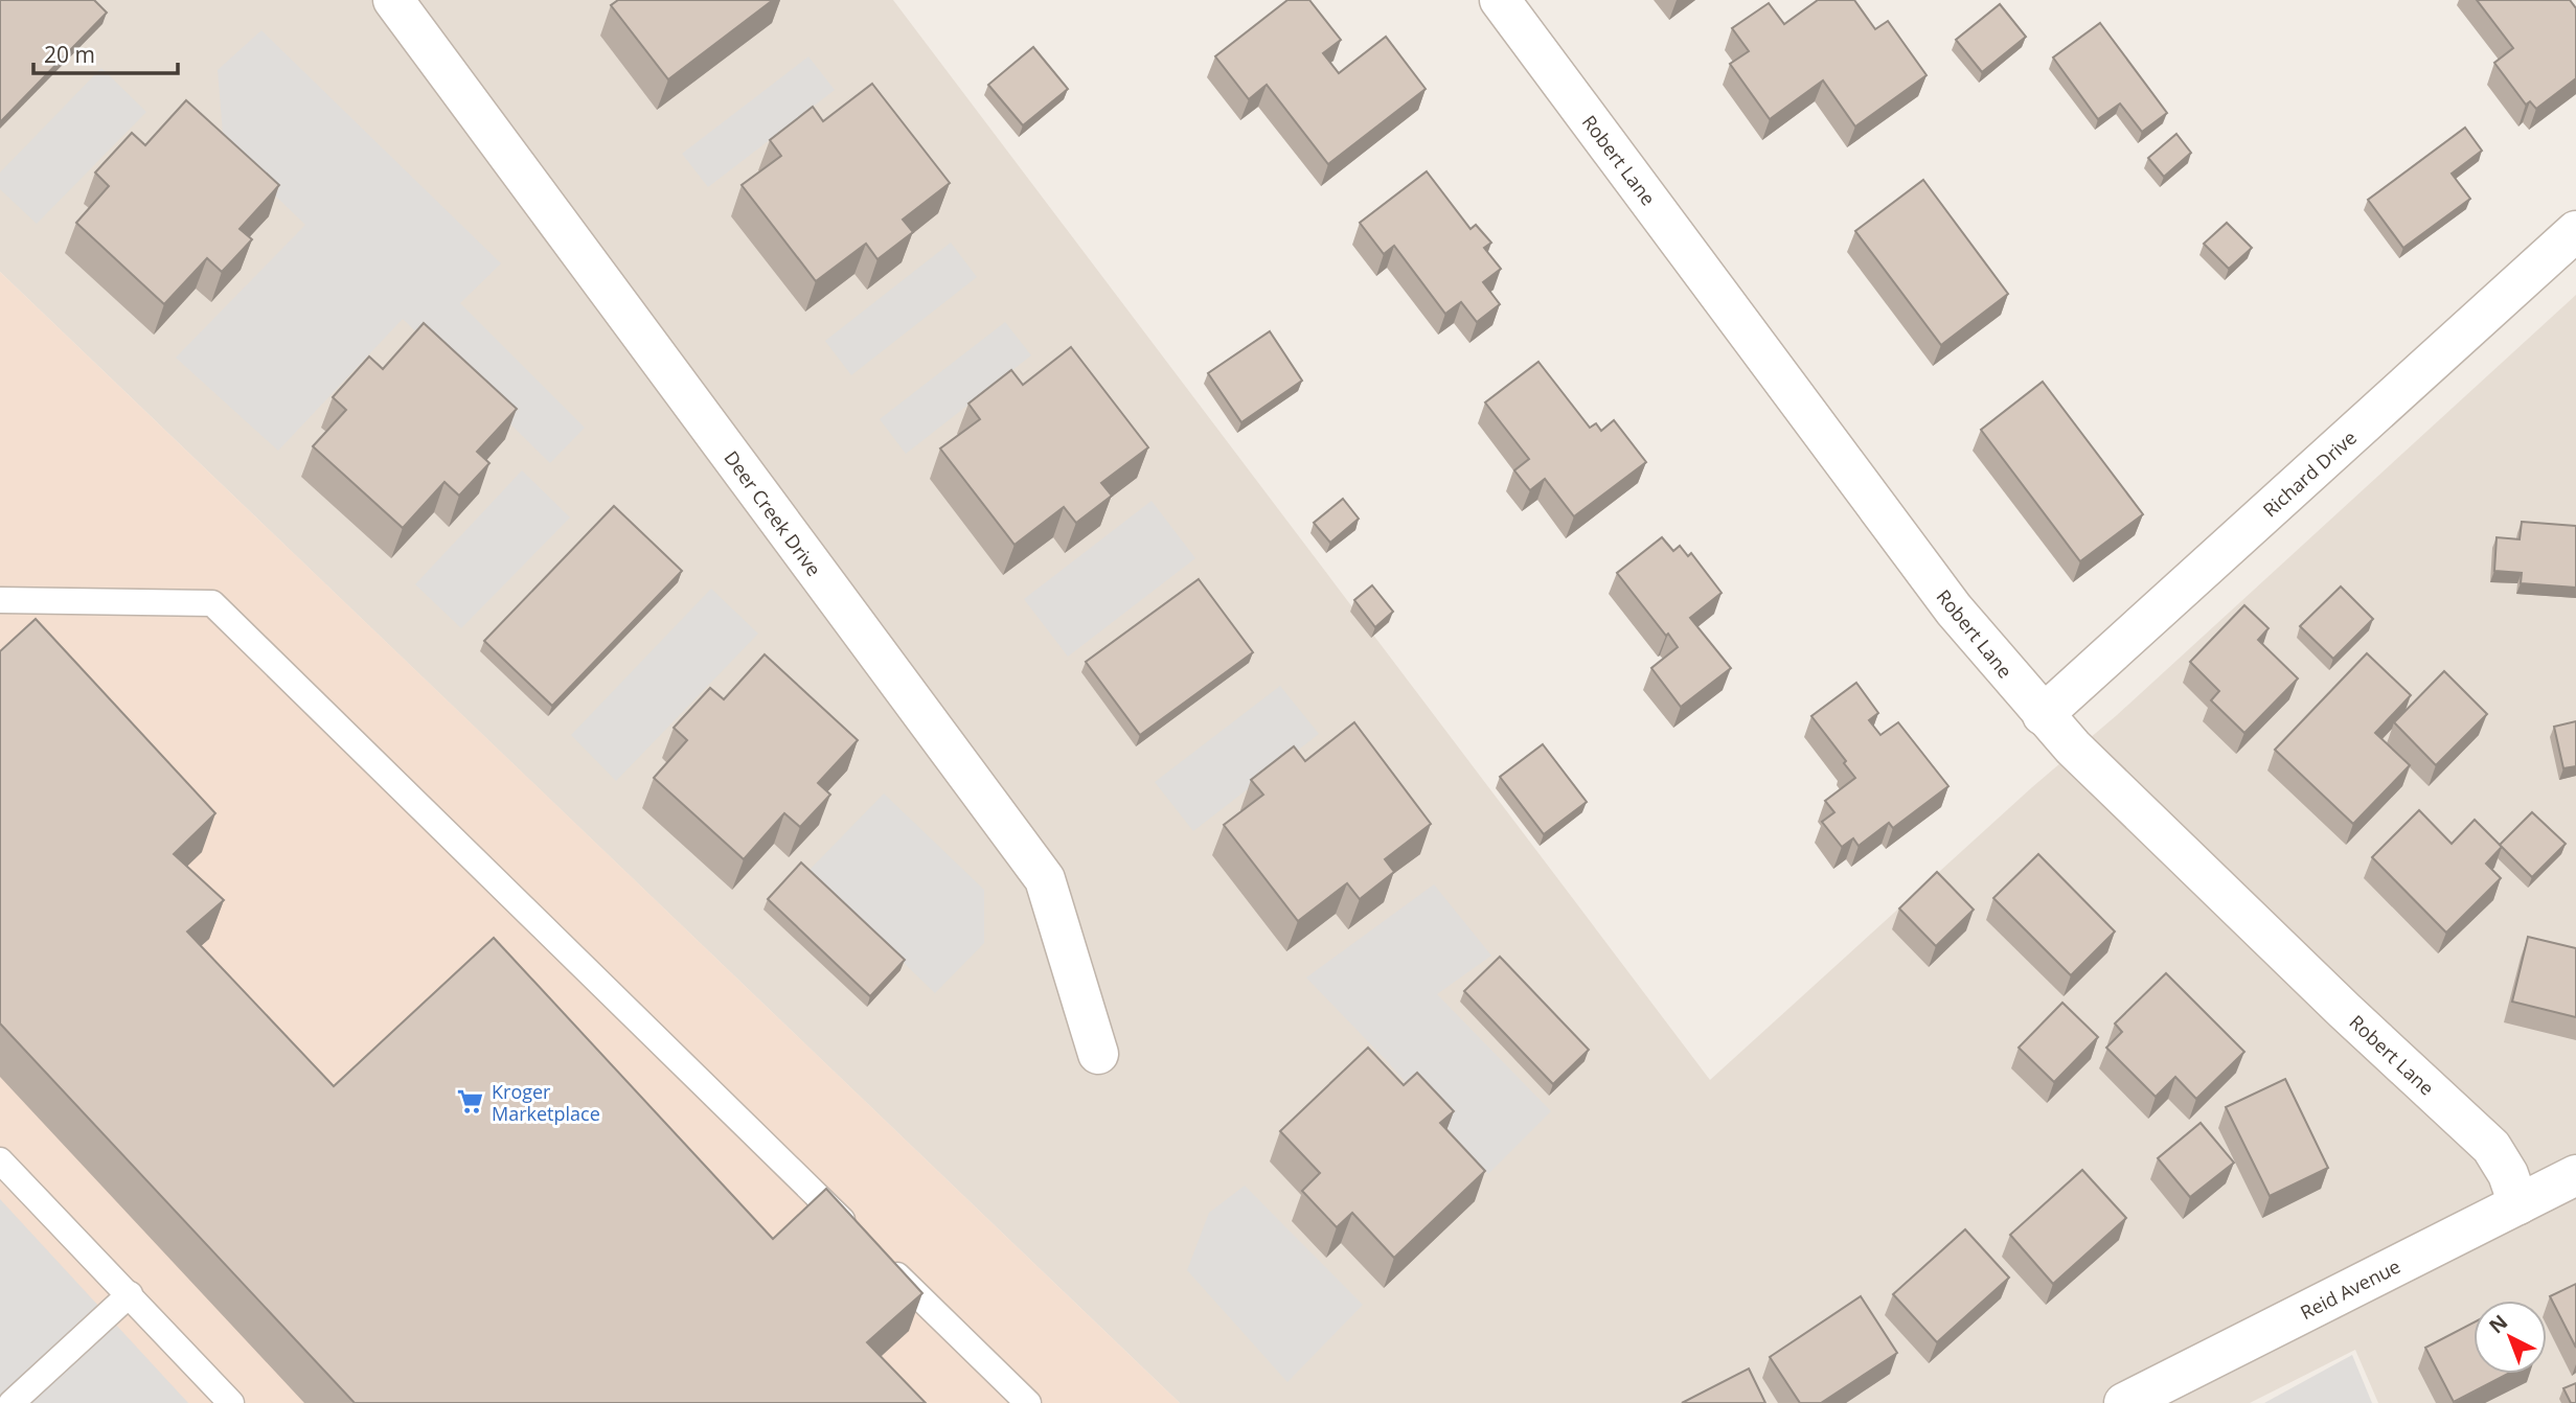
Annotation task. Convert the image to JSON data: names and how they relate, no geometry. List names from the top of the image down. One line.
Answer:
{"streets":{"street":["Robert Lane","Richard Drive","Deer Creek Drive","Reid Avenue"]},"crossings":[["Robert Lane","Richard Drive"],["Robert Lane","Reid Avenue"]],"places":{"supermarket":["Kroger Marketplace"]},"scale_bar":"20 m","north":"top left"}
